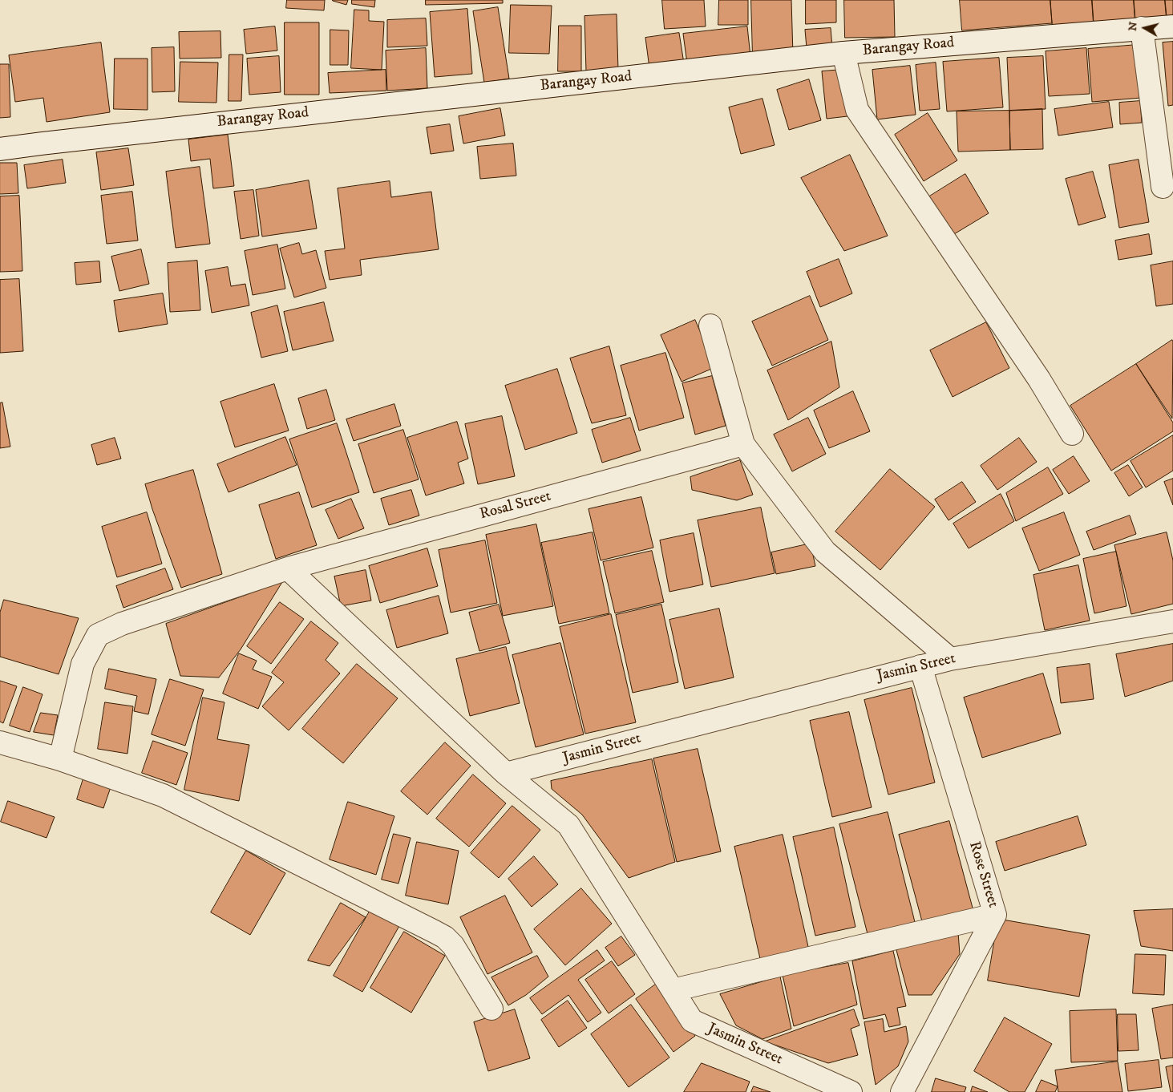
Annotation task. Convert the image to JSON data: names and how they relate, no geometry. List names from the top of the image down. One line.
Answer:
{"streets":{"street":["Barangay Road","Rosal Street","Jasmin Street","Rose Street"]},"crossings":[["Jasmin Street","Rose Street"]],"north":"left"}
